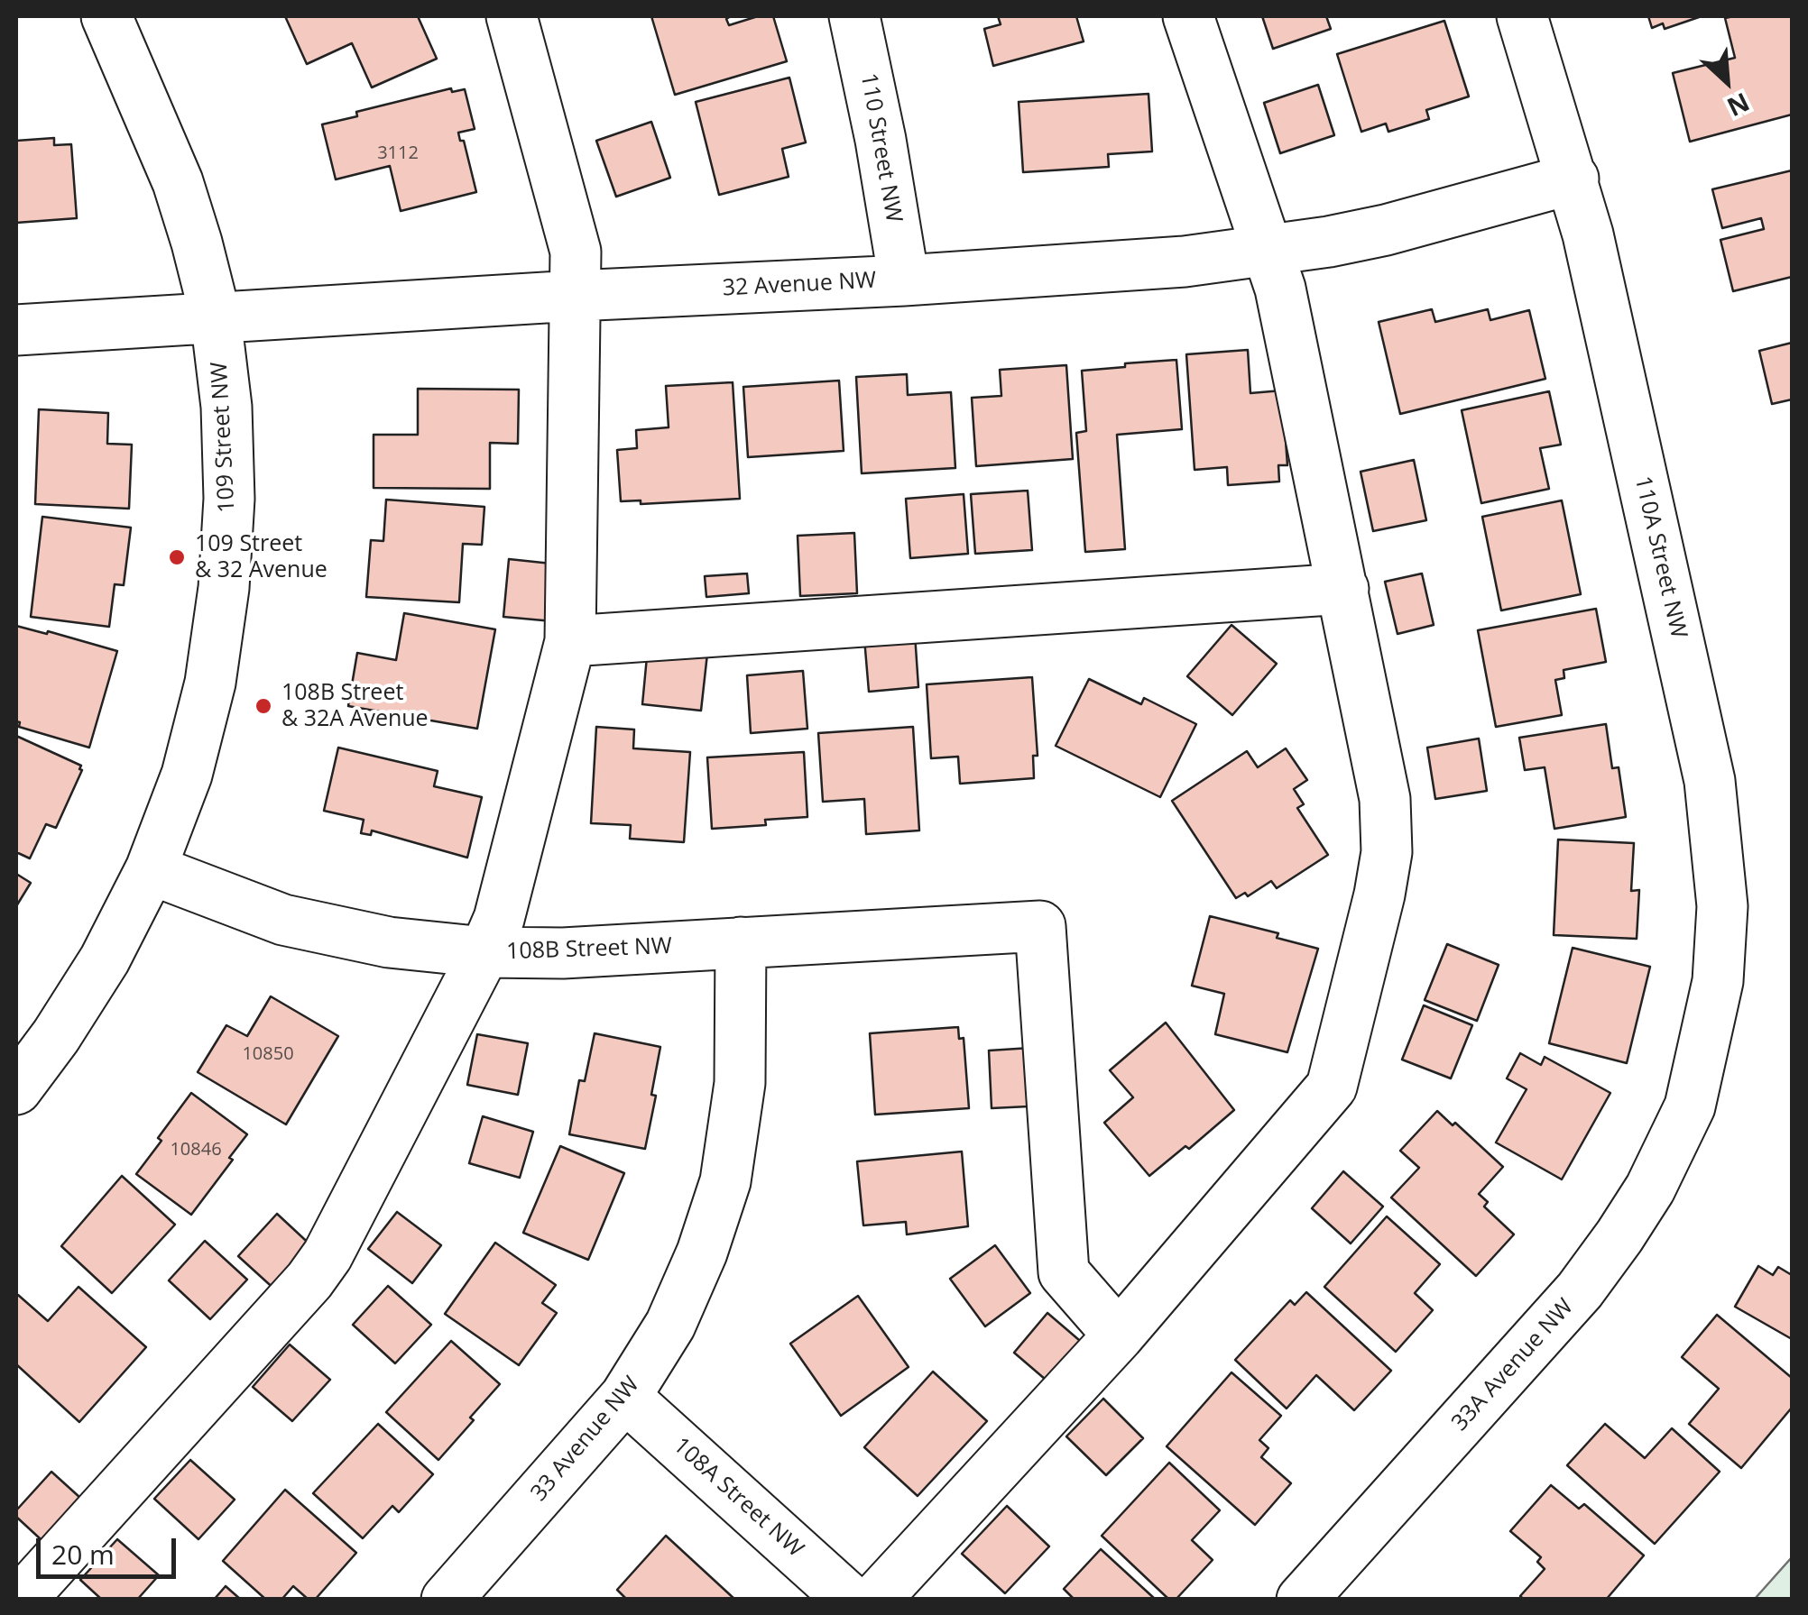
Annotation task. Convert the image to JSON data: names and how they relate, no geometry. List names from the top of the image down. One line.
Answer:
{"streets":{"street":["110 Street NW","32 Avenue NW","109 Street NW","110A Street NW","108B Street NW","33A Avenue NW","33 Avenue NW","108A Street NW"]},"crossings":[["110 Street NW","32 Avenue NW"],["32 Avenue NW","109 Street NW"],["32 Avenue NW","110A Street NW"],["109 Street NW","108B Street NW"],["110A Street NW","33A Avenue NW"],["108B Street NW","33 Avenue NW"],["33 Avenue NW","108A Street NW"]],"places":["109 Street & 32 Avenue","108B Street & 32A Avenue"],"house_numbers":["3112","10850","10846"],"scale_bar":"20 m","north":"bottom right"}
